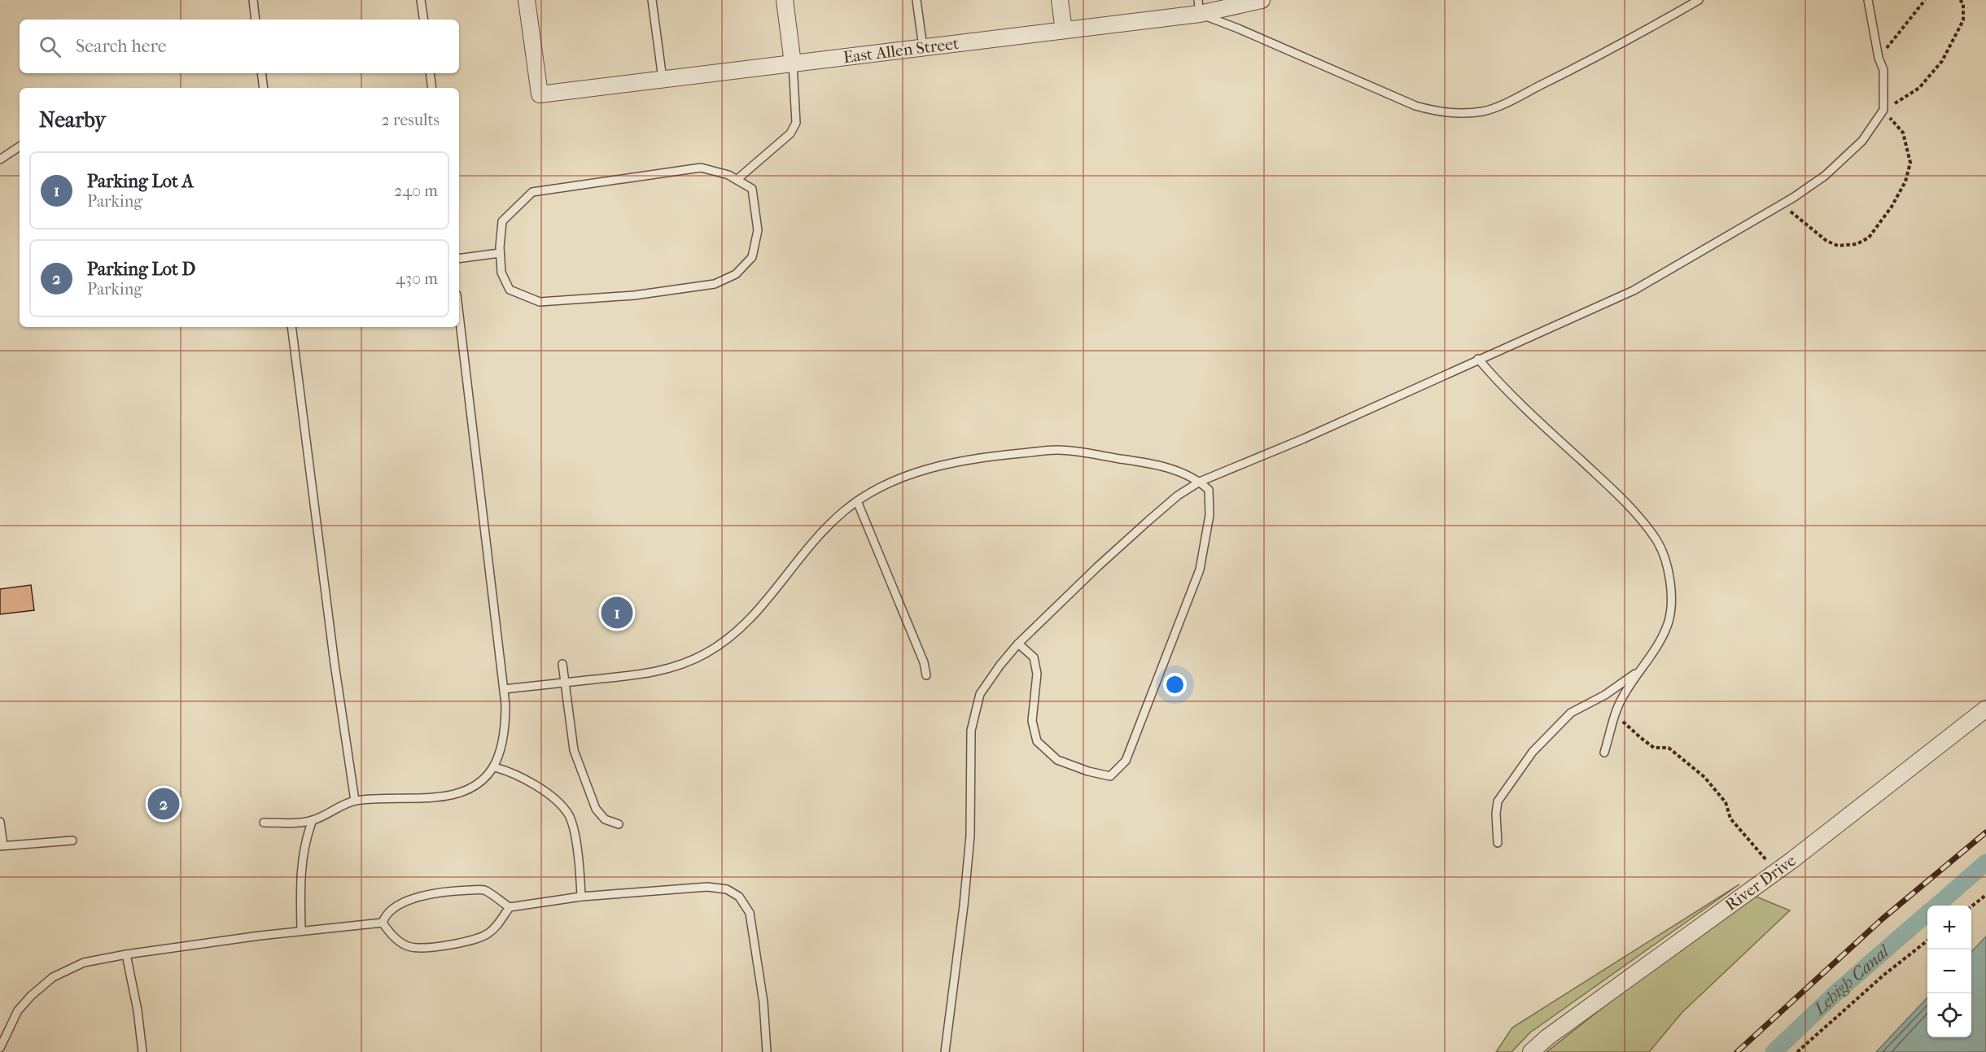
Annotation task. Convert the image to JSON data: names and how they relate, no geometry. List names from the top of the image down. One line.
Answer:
{"streets":{"street":["East Allen Street","River Drive"]},"water":["Lehigh Canal"],"page":{"search":"Search here","heading":["Nearby","2 results"],"list":[{"mark":"1","name":"Parking Lot A","note":"Parking","value":"240 m"},{"mark":"2","name":"Parking Lot D","note":"Parking","value":"430 m"}],"pins":["1","2"],"map_buttons":["+","−"]}}
